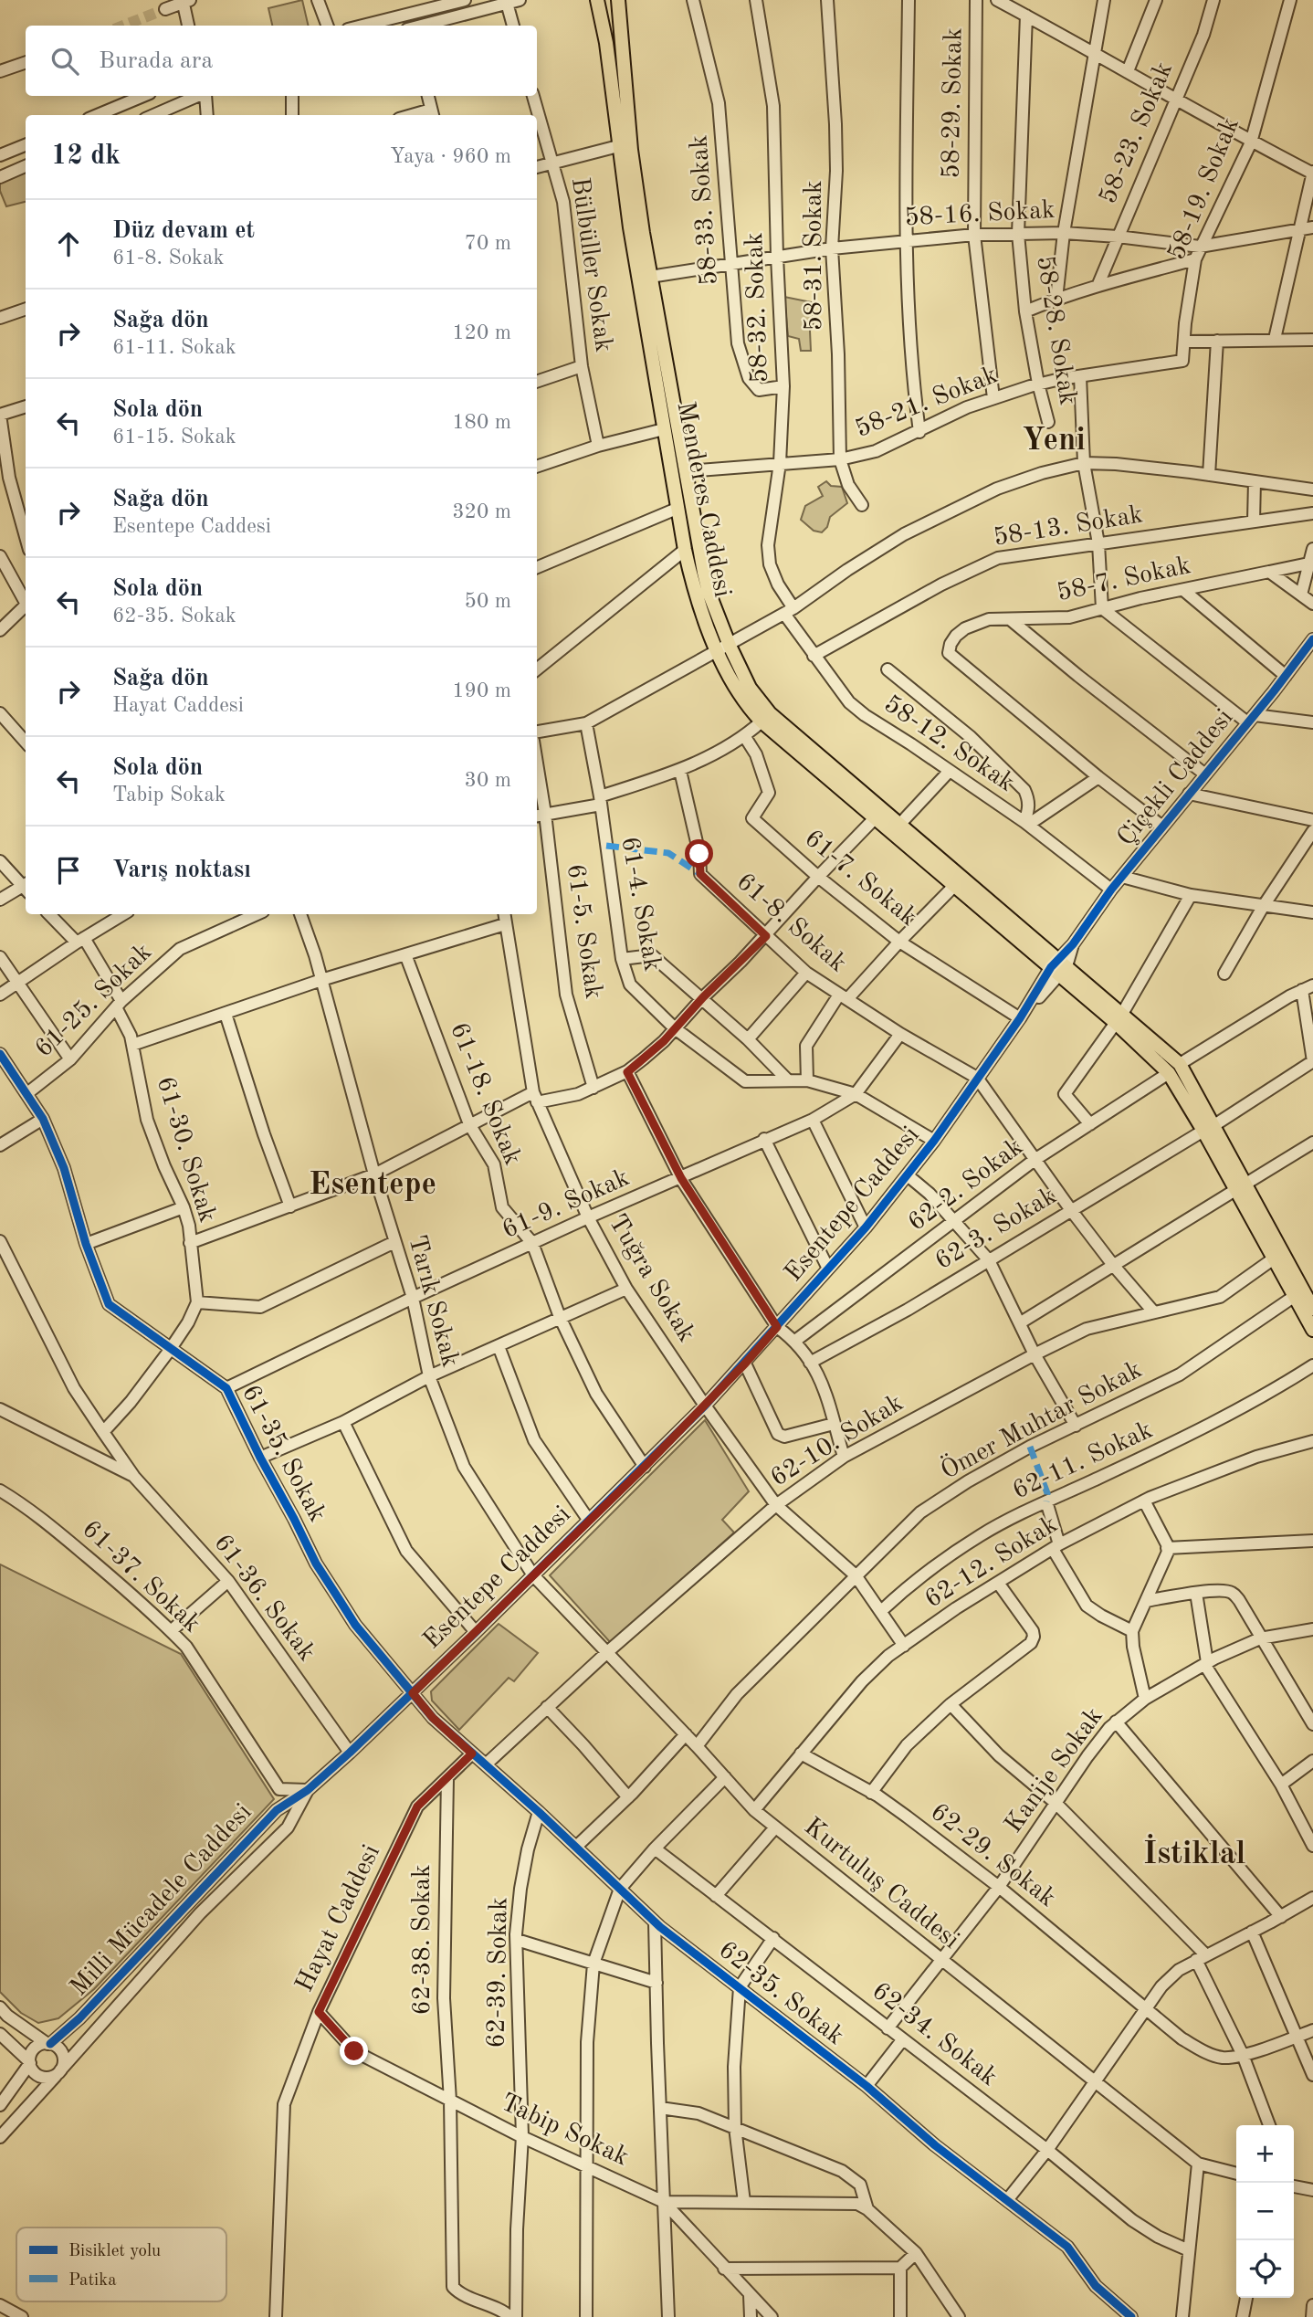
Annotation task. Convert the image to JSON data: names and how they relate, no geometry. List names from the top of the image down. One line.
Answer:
{"streets":{"main road":["Menderes Caddesi"],"street":["58-29. Sokak","58-23. Sokak","58-19. Sokak","58-33. Sokak","58-16. Sokak","58-31. Sokak","Bülbüller Sokak","58-32. Sokak","58-28. Sokak","58-21. Sokak","58-13. Sokak","58-7. Sokak","58-12. Sokak","Çiçekli Caddesi","61-7. Sokak","61-4. Sokak","61-8. Sokak","61-5. Sokak","61-25. Sokak","61-18. Sokak","61-30. Sokak","62-2. Sokak","61-9. Sokak","Esentepe Caddesi","62-3. Sokak","Tuğra Sokak","Tarık Sokak","Ömer Muhtar Sokak","62-10. Sokak","61-35. Sokak","62-11. Sokak","62-12. Sokak","61-37. Sokak","61-36. Sokak","Kanije Sokak","62-29. Sokak","Kurtuluş Caddesi","Milli Mücadele Caddesi","Hayat Caddesi","62-38. Sokak","62-39. Sokak","62-35. Sokak","62-34. Sokak","Tabip Sokak"]},"crossings":[["58-29. Sokak","58-16. Sokak"],["58-29. Sokak","58-21. Sokak"],["58-23. Sokak","58-16. Sokak"],["58-19. Sokak","58-16. Sokak"],["58-19. Sokak","58-21. Sokak"],["58-33. Sokak","58-16. Sokak"],["58-33. Sokak","58-32. Sokak"],["58-16. Sokak","58-31. Sokak"],["58-16. Sokak","58-32. Sokak"],["58-16. Sokak","58-28. Sokak"],["58-16. Sokak","Menderes Caddesi"],["58-31. Sokak","58-21. Sokak"],["58-32. Sokak","58-21. Sokak"],["58-32. Sokak","58-12. Sokak"],["58-28. Sokak","58-21. Sokak"],["58-21. Sokak","Menderes Caddesi"],["Menderes Caddesi","Esentepe Caddesi"],["58-13. Sokak","58-12. Sokak"],["58-12. Sokak","Çiçekli Caddesi"],["Çiçekli Caddesi","Esentepe Caddesi"],["61-7. Sokak","Esentepe Caddesi"],["61-4. Sokak","61-9. Sokak"],["61-4. Sokak","Esentepe Caddesi"],["61-8. Sokak","61-9. Sokak"],["61-8. Sokak","Esentepe Caddesi"],["61-25. Sokak","61-30. Sokak"],["61-25. Sokak","61-35. Sokak"],["61-18. Sokak","61-9. Sokak"],["61-18. Sokak","Esentepe Caddesi"],["61-9. Sokak","Tuğra Sokak"],["61-9. Sokak","Tarık Sokak"],["61-9. Sokak","61-35. Sokak"],["Esentepe Caddesi","Tuğra Sokak"],["Esentepe Caddesi","Tarık Sokak"],["Esentepe Caddesi","61-35. Sokak"],["Esentepe Caddesi","61-37. Sokak"],["Esentepe Caddesi","61-36. Sokak"],["Esentepe Caddesi","Kurtuluş Caddesi"],["Esentepe Caddesi","Milli Mücadele Caddesi"],["Esentepe Caddesi","62-35. Sokak"],["Tuğra Sokak","Ömer Muhtar Sokak"],["Tuğra Sokak","62-10. Sokak"],["Tuğra Sokak","62-11. Sokak"],["Tuğra Sokak","62-12. Sokak"],["Tarık Sokak","Kurtuluş Caddesi"],["Ömer Muhtar Sokak","Kurtuluş Caddesi"],["62-10. Sokak","Kurtuluş Caddesi"],["62-10. Sokak","62-35. Sokak"],["61-35. Sokak","62-35. Sokak"],["62-12. Sokak","62-29. Sokak"],["62-12. Sokak","Kurtuluş Caddesi"],["61-37. Sokak","Milli Mücadele Caddesi"],["Kanije Sokak","62-29. Sokak"],["Kanije Sokak","Kurtuluş Caddesi"],["Kanije Sokak","62-34. Sokak"],["Hayat Caddesi","62-38. Sokak"],["Hayat Caddesi","62-35. Sokak"],["Hayat Caddesi","Tabip Sokak"],["62-38. Sokak","Tabip Sokak"],["62-39. Sokak","62-35. Sokak"],["62-39. Sokak","Tabip Sokak"]],"districts":["Yeni","Esentepe","İstiklal"],"legend":["Bisiklet yolu","Patika"],"page":{"search":"Burada ara","heading":["12 dk","Yaya · 960 m"],"list":[["Düz devam et","61-8. Sokak","70 m"],["Sağa dön","61-11. Sokak","120 m"],["Sola dön","61-15. Sokak","180 m"],["Sağa dön","Esentepe Caddesi","320 m"],["Sola dön","62-35. Sokak","50 m"],["Sağa dön","Hayat Caddesi","190 m"],["Sola dön","Tabip Sokak","30 m"],"Varış noktası"],"map_buttons":["+","−"]}}
